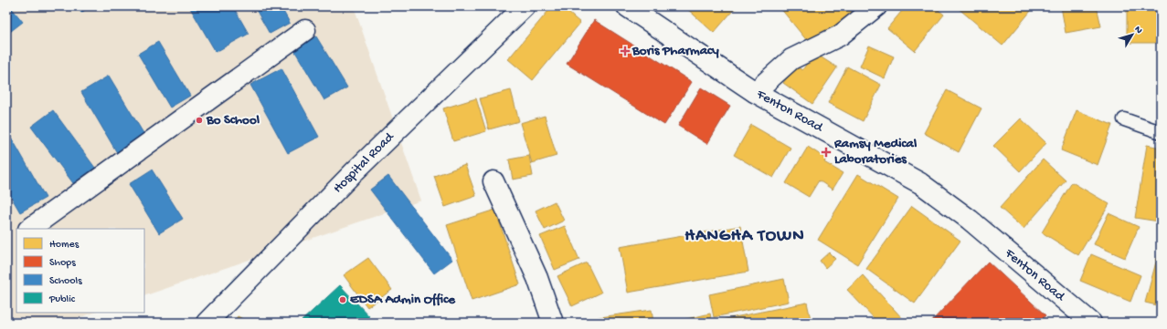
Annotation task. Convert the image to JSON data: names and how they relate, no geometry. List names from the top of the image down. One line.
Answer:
{"streets":{"street":["Fenton Road","Hospital Road"]},"districts":["HANGHA TOWN"],"places":{"health":["Boris Pharmacy","Ramsy Medical Laboratories"],"other":["Bo School","EDSA Admin Office"]},"legend":["Homes","Shops","Schools","Public"],"north":"top right"}
